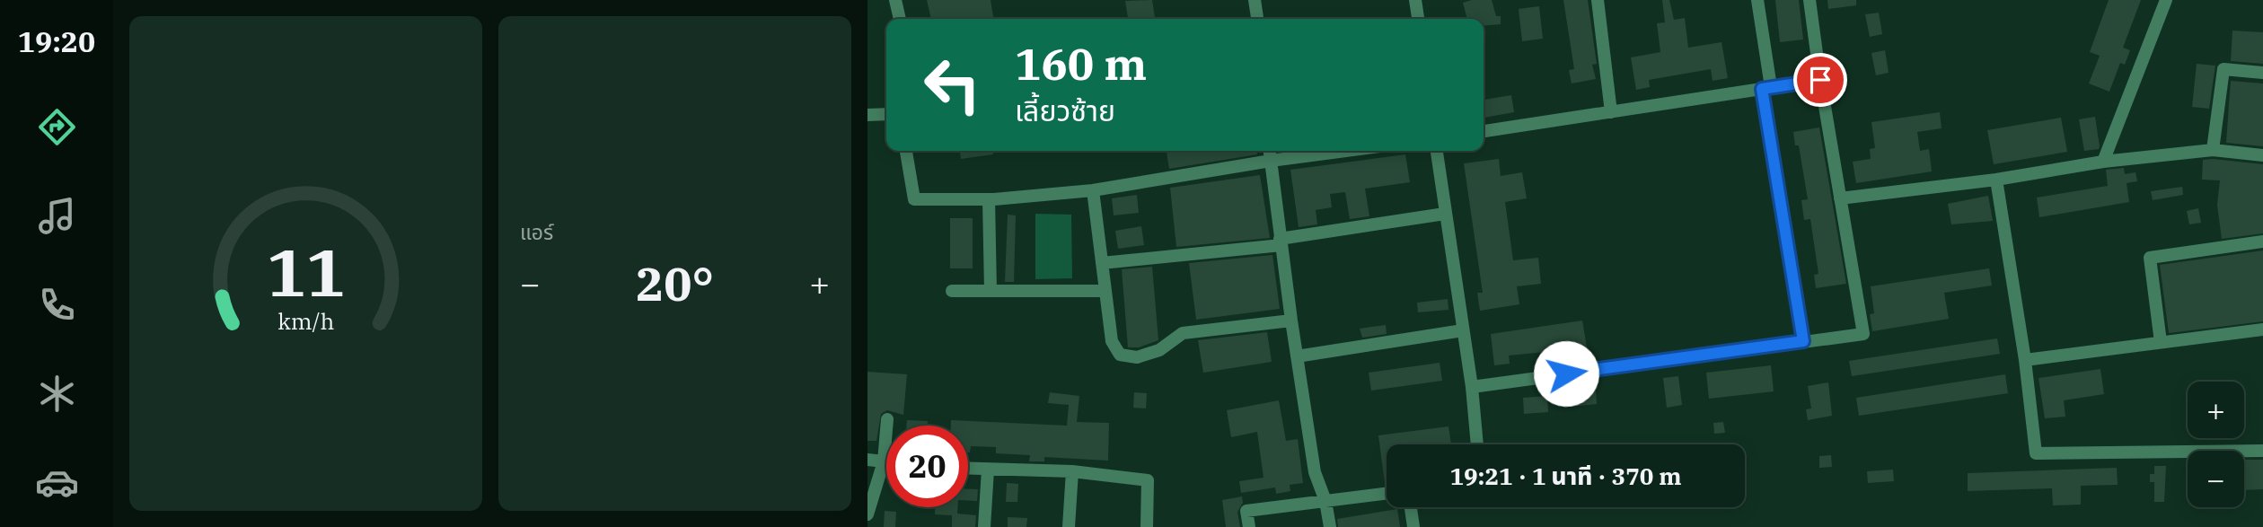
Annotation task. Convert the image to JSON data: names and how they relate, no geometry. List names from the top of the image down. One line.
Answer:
{"page":{"tabs":"19:20","tile":"แอร์","turn":["160 m","เลี้ยวซ้าย"],"heat":["−","20°","+"],"map_buttons":["+","−"],"limit":"20","trip":"19:21 · 1 นาที · 370 m","gauge":["11","km/h"]}}
